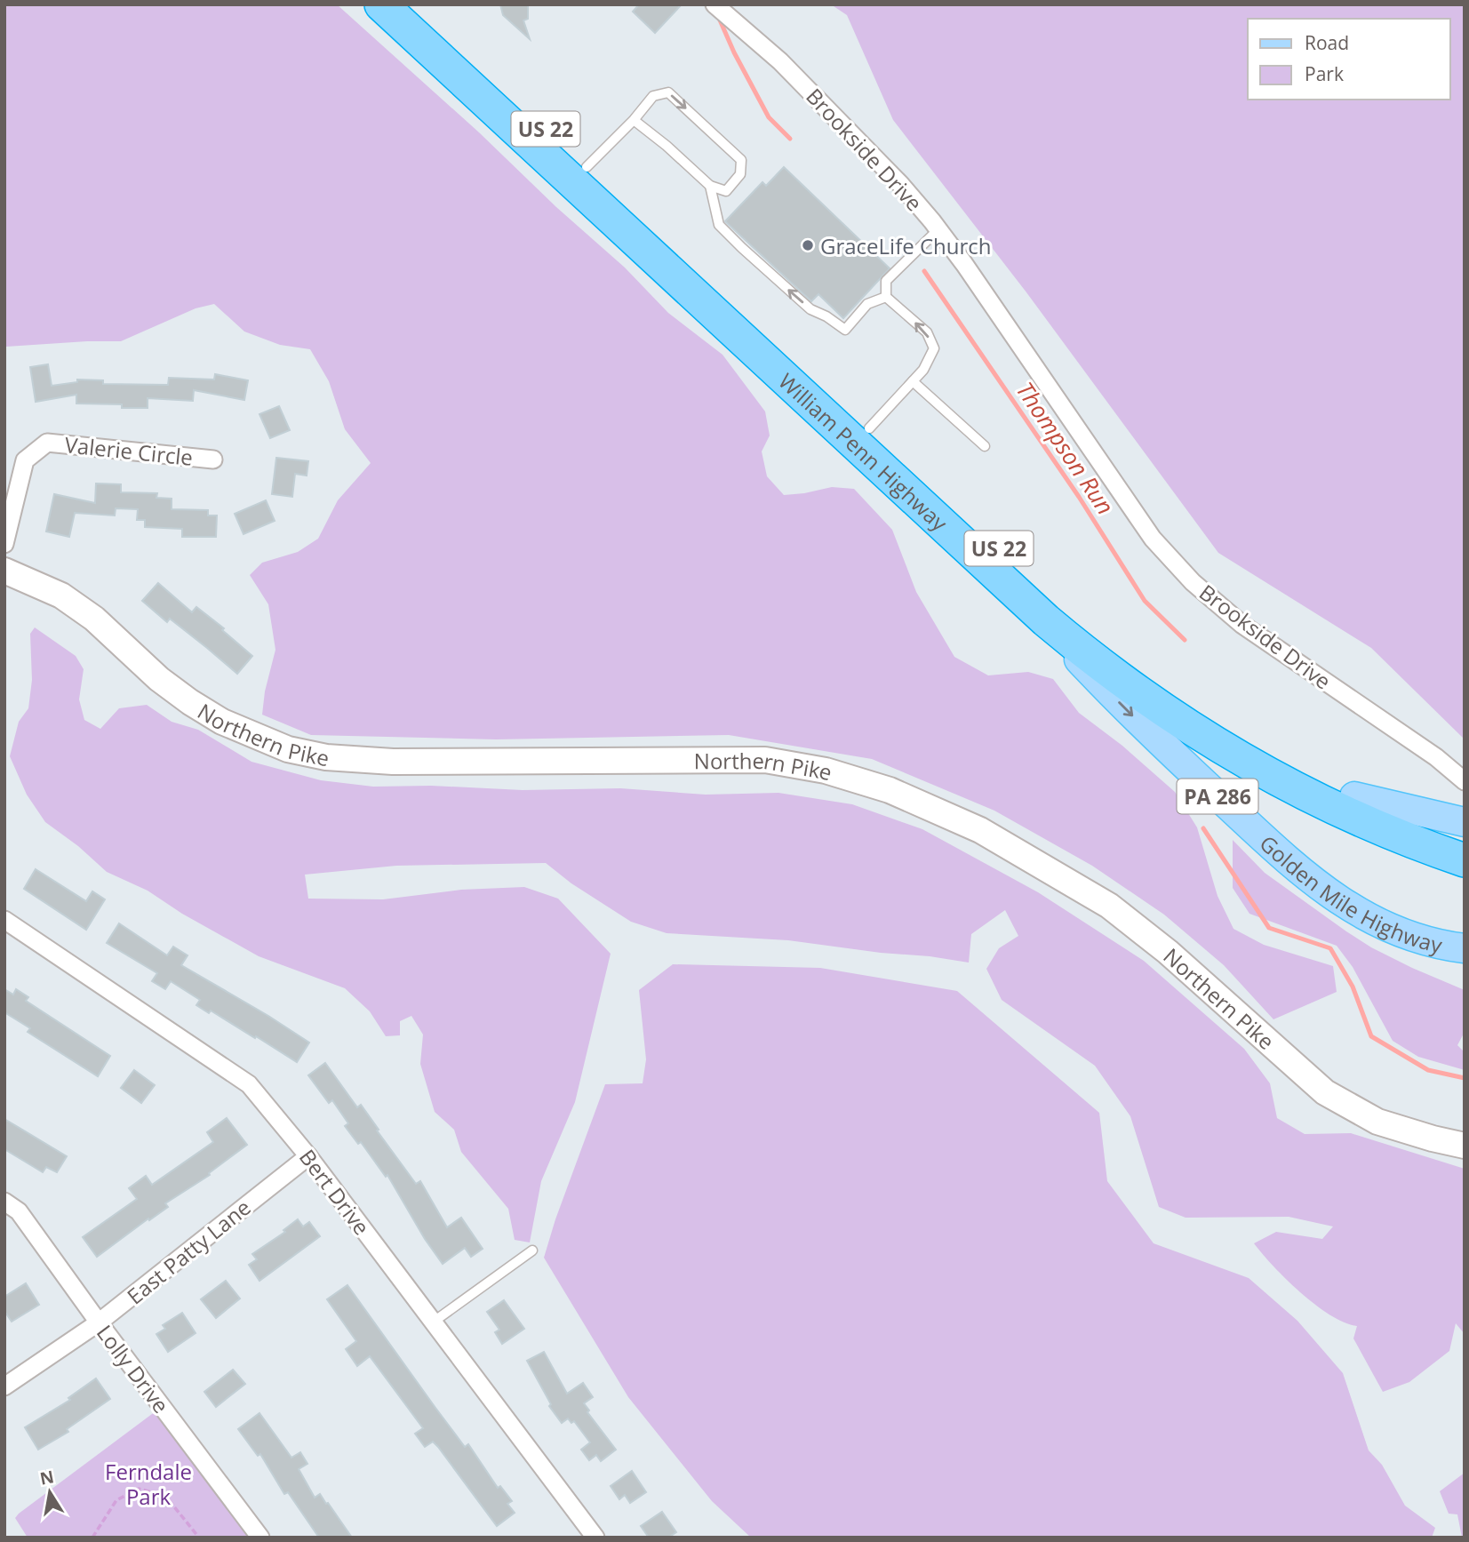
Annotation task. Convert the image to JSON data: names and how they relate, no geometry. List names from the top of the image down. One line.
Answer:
{"streets":{"highway":["US 22","William Penn Highway"],"main road":["Northern Pike","PA 286","Golden Mile Highway"],"street":["Brookside Drive","Valerie Circle","Bert Drive","East Patty Lane","Lolly Drive"]},"crossings":[["William Penn Highway","Golden Mile Highway"],["Bert Drive","East Patty Lane"],["East Patty Lane","Lolly Drive"]],"one_way":["Golden Mile Highway"],"water":["Thompson Run"],"parks":["Ferndale Park"],"places":["GraceLife Church"],"legend":["Road","Park"],"north":"top"}
